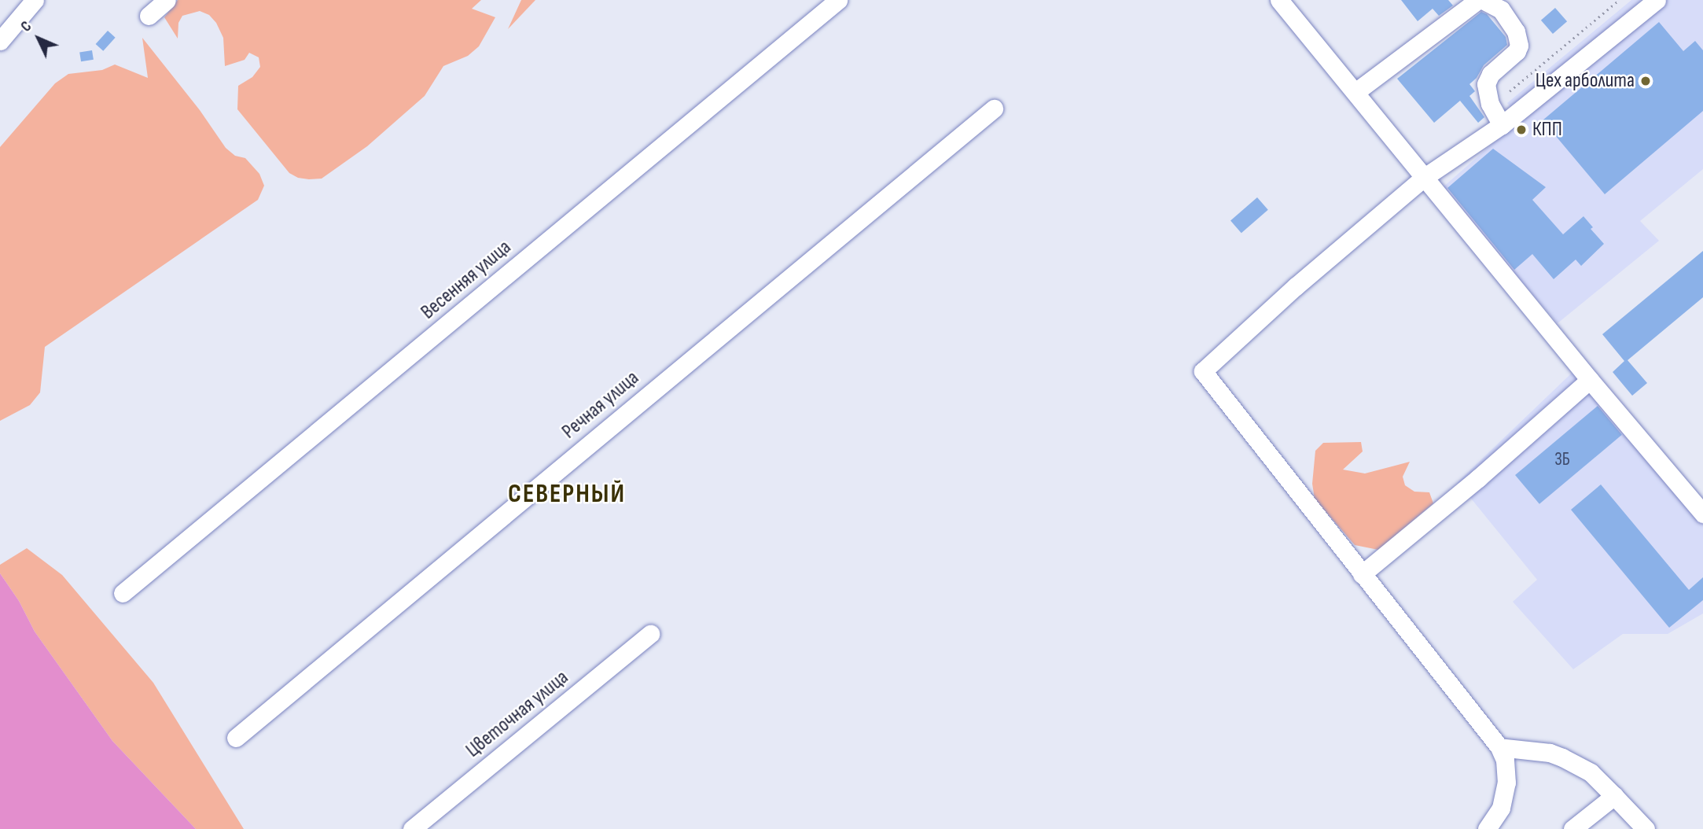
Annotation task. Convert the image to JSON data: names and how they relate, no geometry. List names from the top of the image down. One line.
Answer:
{"streets":{"street":["Весенняя улица","Речная улица","Цветочная улица"]},"districts":["СЕВЕРНЫЙ"],"places":["Цех арболита","КПП"],"house_numbers":["3Б"],"north":"top left"}
